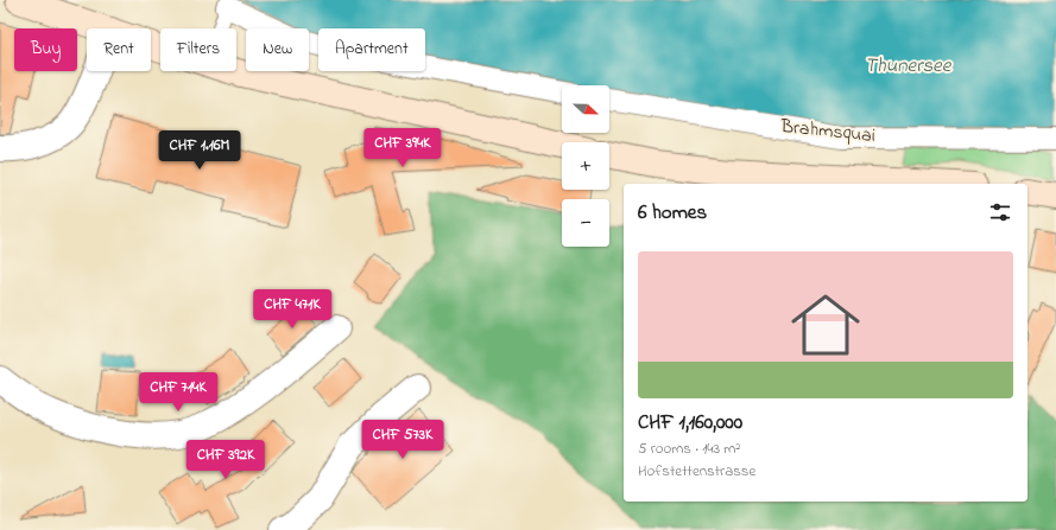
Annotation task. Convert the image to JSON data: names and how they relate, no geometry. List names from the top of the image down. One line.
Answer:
{"streets":{"street":["Brahmsquai"]},"water":["Thunersee"],"north":"right","page":{"chip":["Buy","Rent","Filters","New","Apartment"],"map_buttons":["+","−"],"price":["CHF 394K","CHF 1.16M","CHF 471K","CHF 714K","CHF 573K","CHF 392K"],"heading":"6 homes","list":[{"name":"CHF 1,160,000","note":"5 rooms · 143 m² · Hofstettenstrasse"}]}}
